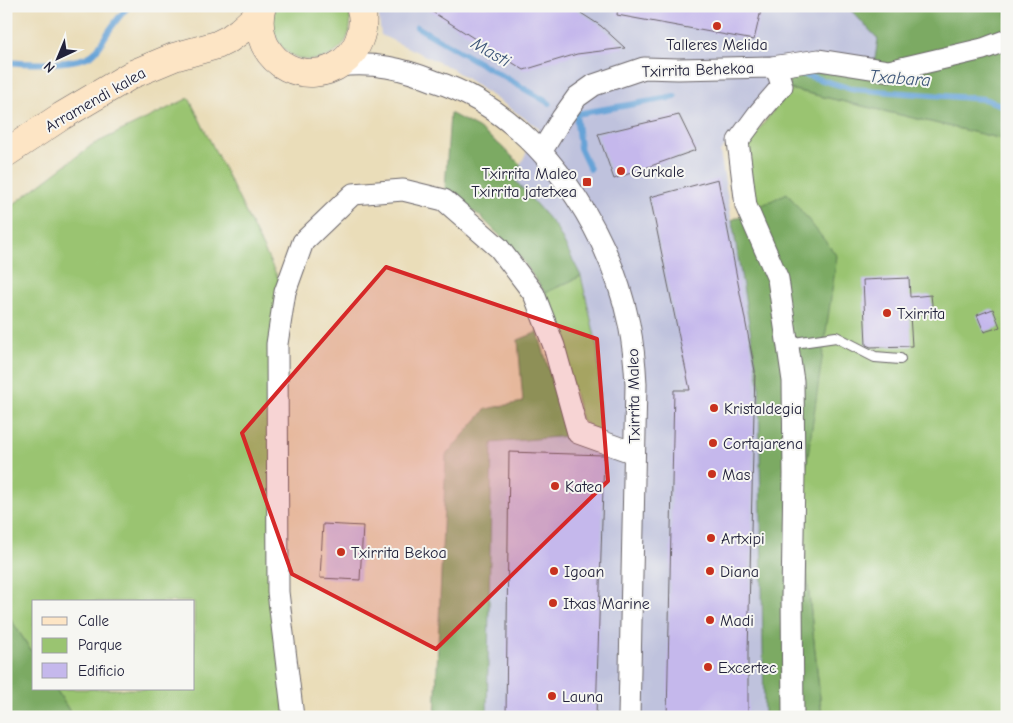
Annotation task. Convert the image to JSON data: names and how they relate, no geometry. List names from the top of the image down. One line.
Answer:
{"streets":{"street":["Txirrita Behekoa","Arramendi kalea","Txirrita Maleo"]},"crossings":[["Txirrita Behekoa","Txirrita Maleo"]],"water":["Masti","Txabara"],"places":{"other":["Talleres Melida","Gurkale","Txirrita","Kristaldegia","Cortajarena","Mas","Katea","Artxipi","Txirrita Bekoa","Igoan","Diana","Itxas Marine","Madi","Excertec","Launa"],"transit":["Txirrita Maleo Txirrita jatetxea"]},"legend":["Calle","Parque","Edificio"],"north":"bottom left"}
